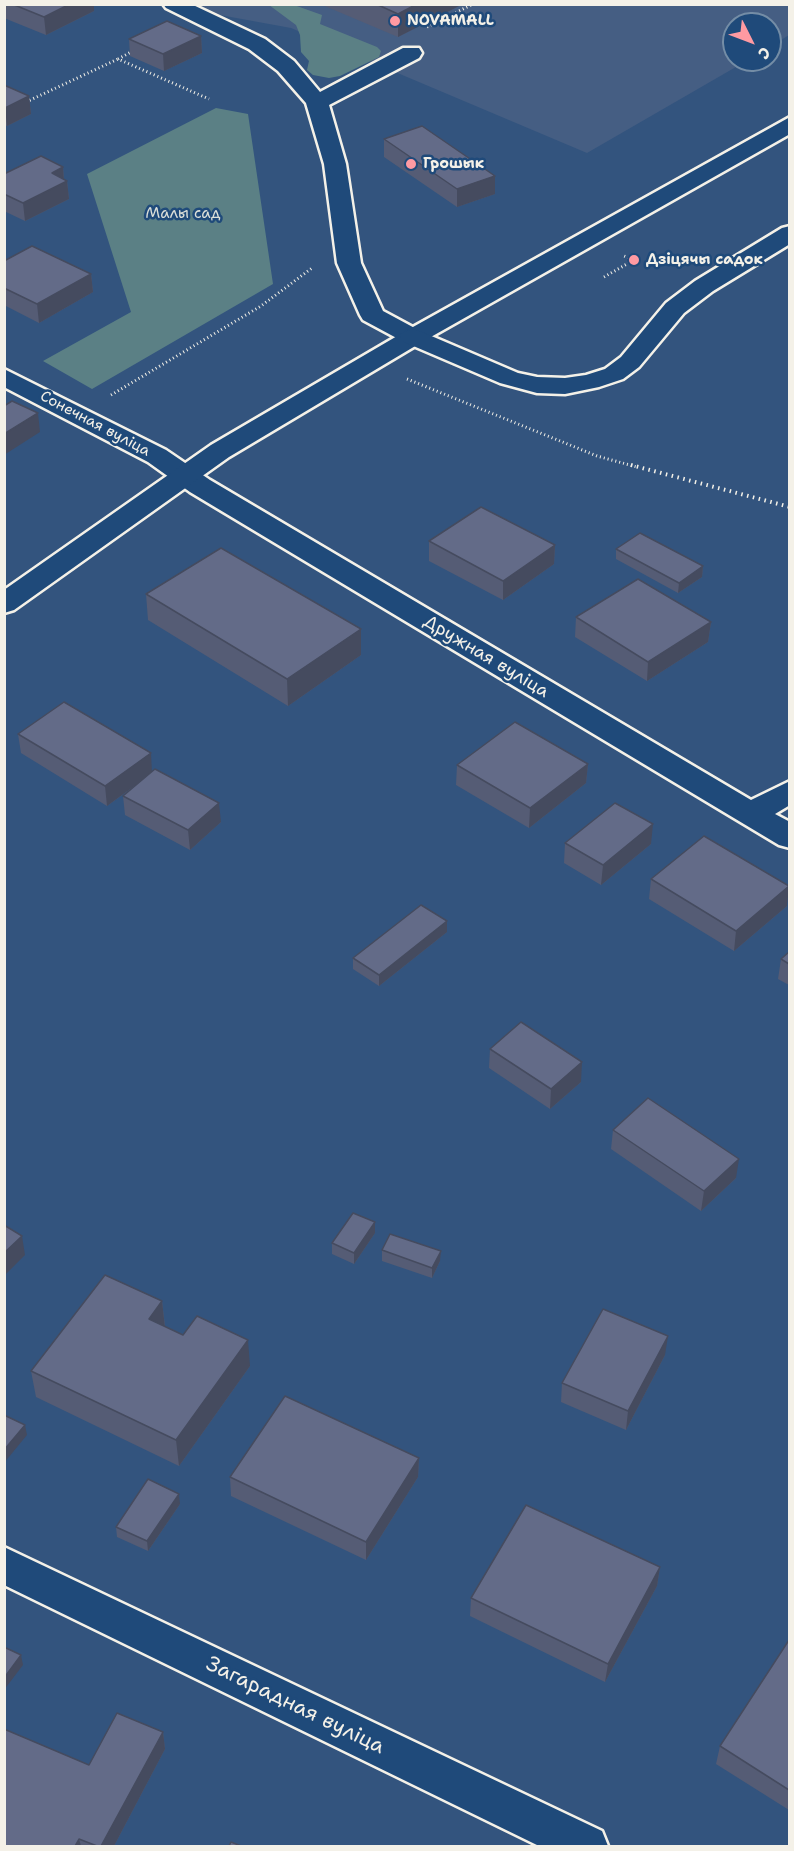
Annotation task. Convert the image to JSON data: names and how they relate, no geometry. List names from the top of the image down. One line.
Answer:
{"streets":{"main road":["Сонечная вуліца","Дружная вуліца","Загарадная вуліца"]},"crossings":[["Сонечная вуліца","Дружная вуліца"]],"parks":["Малы сад"],"places":["NOVAMALL","Грошык","Дзіцячы садок"],"north":"bottom right"}
